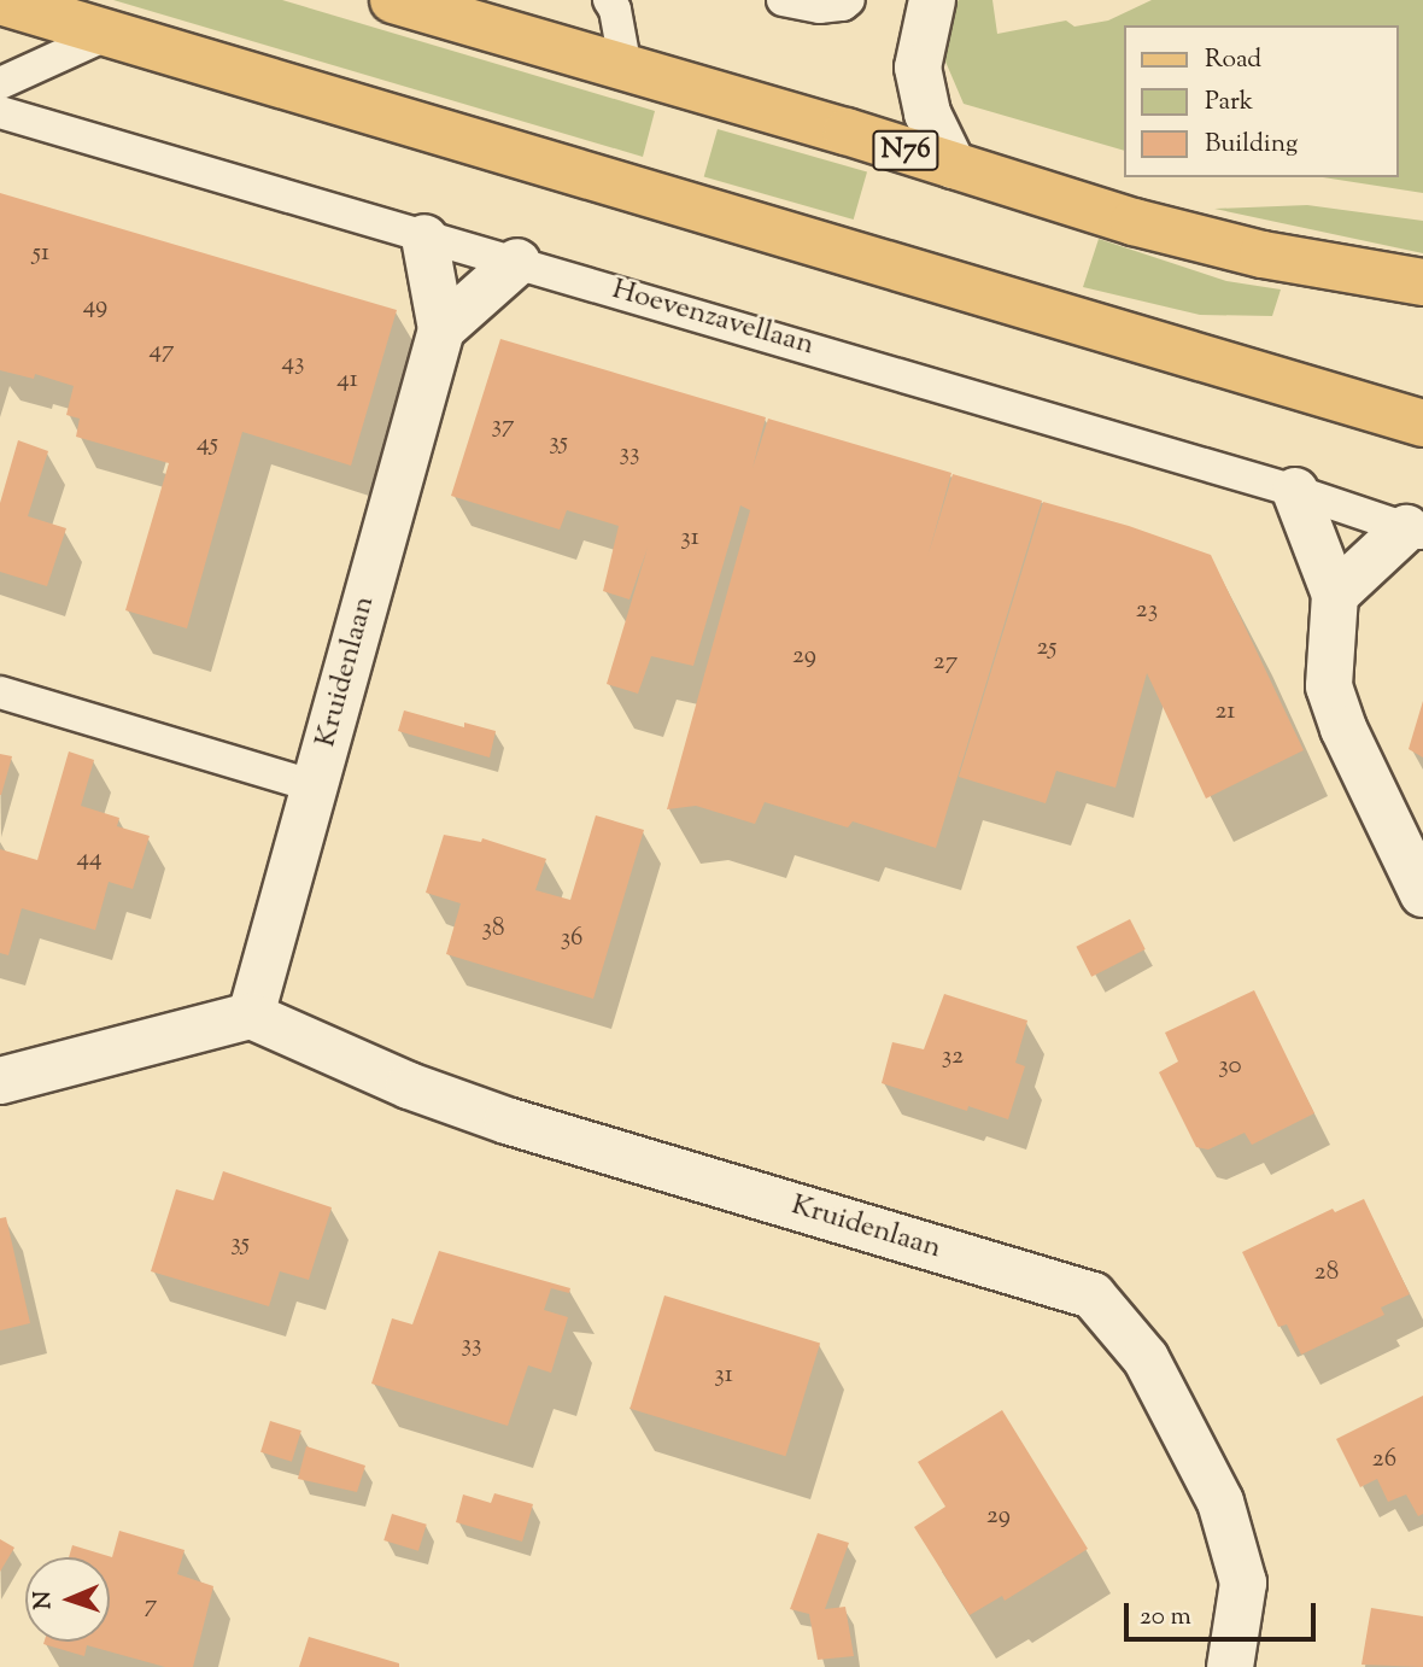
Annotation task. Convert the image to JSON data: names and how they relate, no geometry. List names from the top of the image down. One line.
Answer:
{"streets":{"main road":["N76"],"street":["Kruidenlaan"],"lane":["Hoevenzavellaan"]},"crossings":[["Hoevenzavellaan","Kruidenlaan"]],"house_numbers":["51","49","47","43","41","37","35","45","33","31","23","25","29","27","21","44","38","36","32","30","35","28","33","31","26","29","7"],"legend":["Road","Park","Building"],"scale_bar":"20 m","north":"left"}
